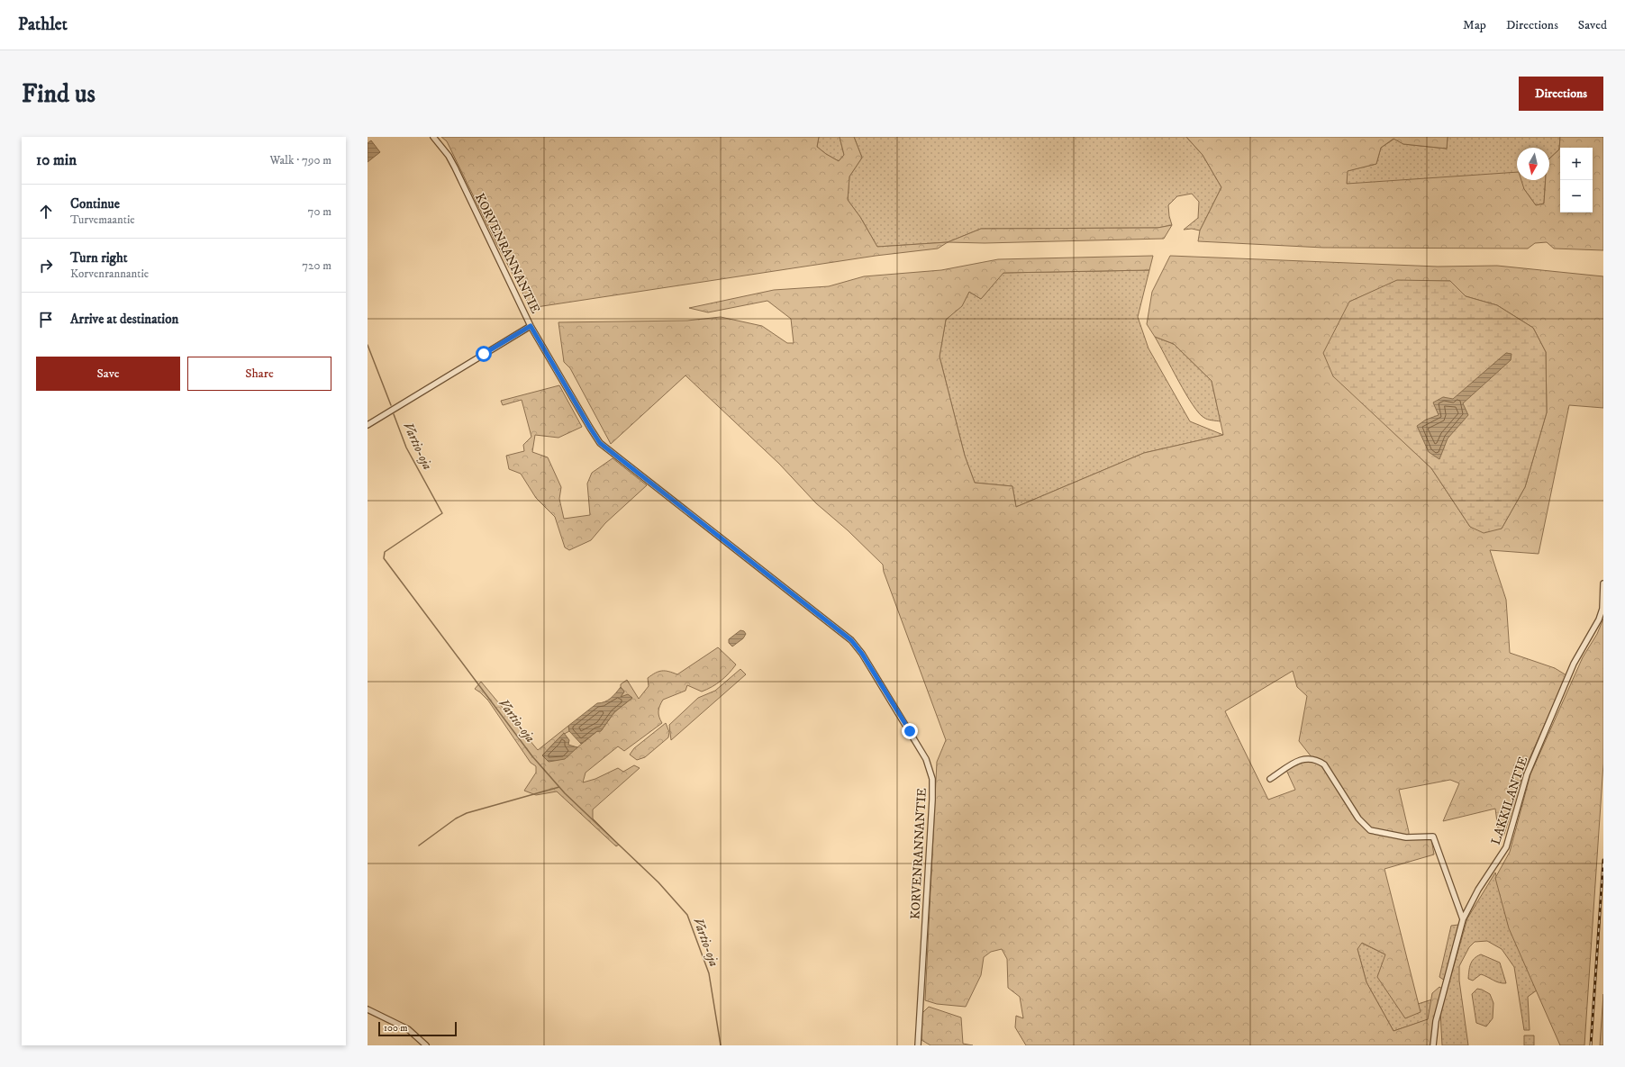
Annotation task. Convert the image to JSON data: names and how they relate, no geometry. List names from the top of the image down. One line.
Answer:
{"streets":{"street":["KORVENRANNANTIE","LAKKILANTIE"]},"water":["Vartio-oja"],"scale_bar":"100 m","north":"bottom","page":{"header":"Pathlet","nav":["Map","Directions","Saved"],"buttons":["Directions",["Save","Share"]],"title":"Find us","heading":["10 min","Walk · 790 m"],"map_buttons":["+","−"],"list":[["Continue","Turvemaantie","70 m"],["Turn right","Korvenrannantie","720 m"],"Arrive at destination"],"scale":"100 m"}}
